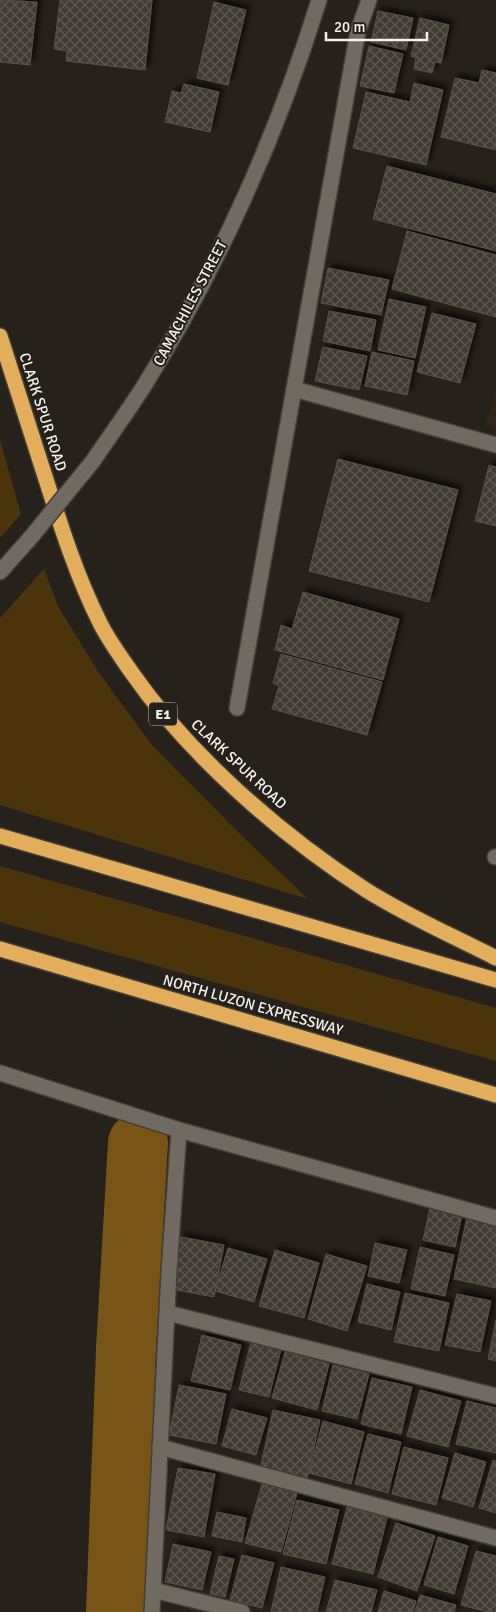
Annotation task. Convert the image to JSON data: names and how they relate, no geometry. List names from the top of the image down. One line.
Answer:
{"streets":{"highway":["CLARK SPUR ROAD","E1","NORTH LUZON EXPRESSWAY"],"street":["CAMACHILES STREET"]},"scale_bar":"20 m"}
